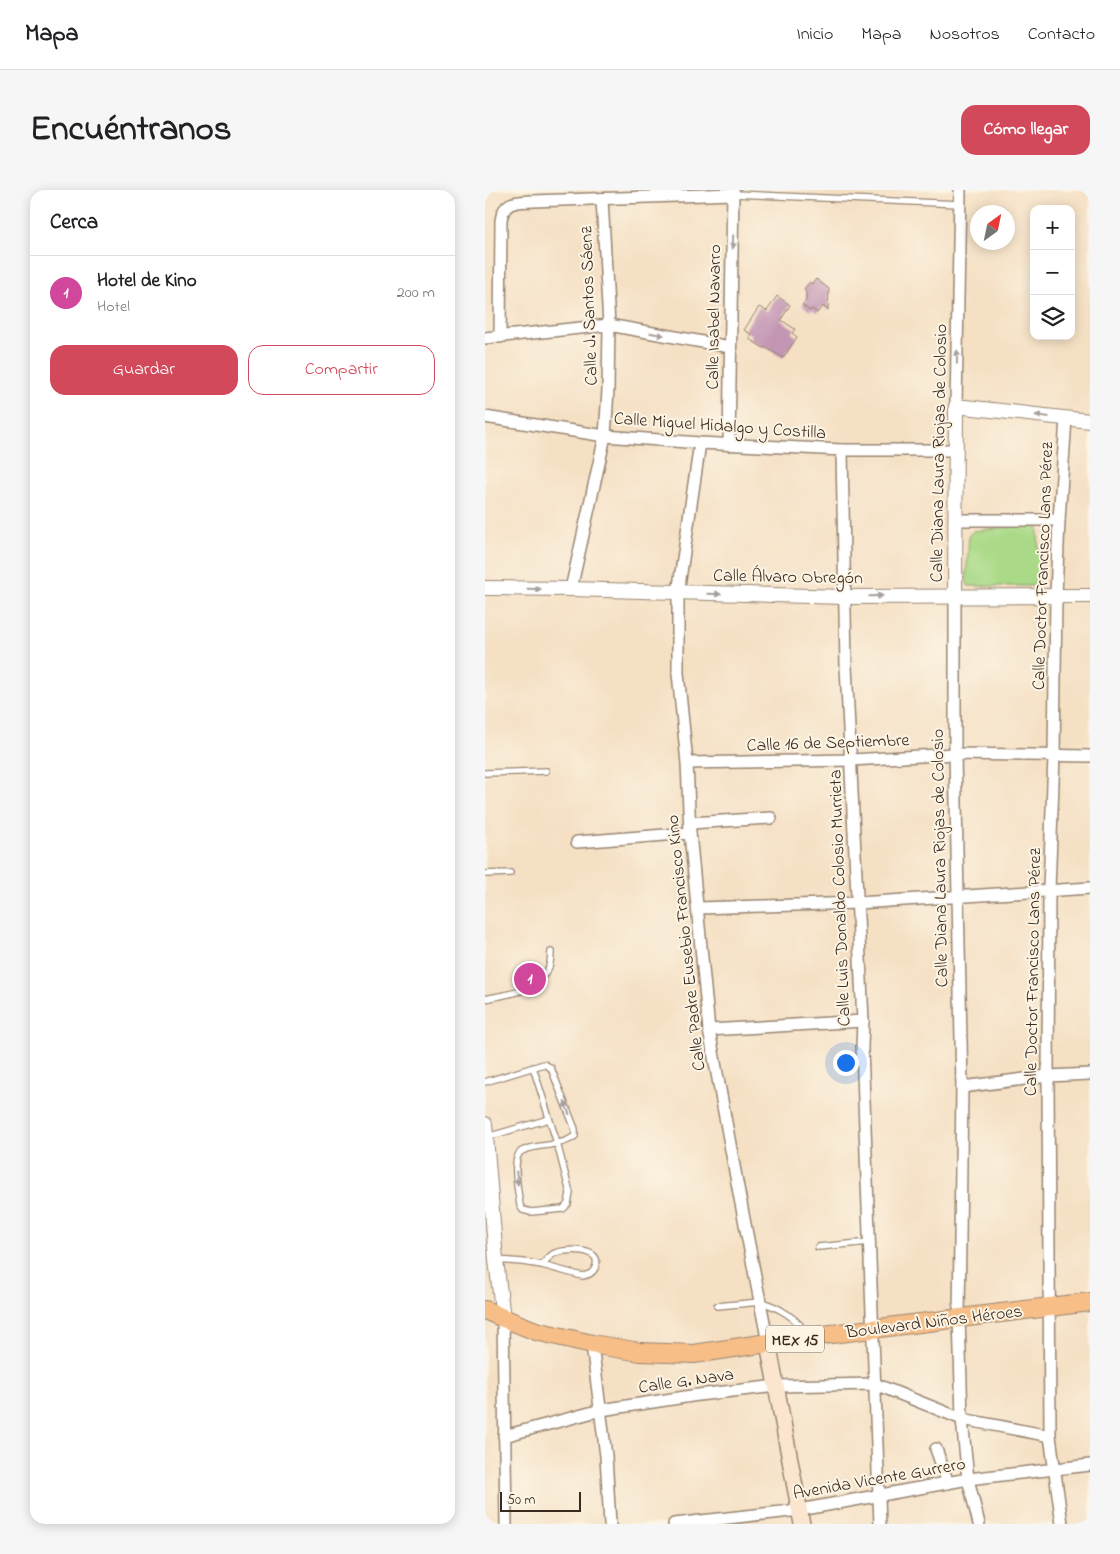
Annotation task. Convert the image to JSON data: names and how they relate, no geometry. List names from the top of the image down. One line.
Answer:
{"streets":{"main road":["Calle Padre Eusebio Francisco Kino","Boulevard Niños Héroes","MEX 15"],"street":["Calle J. Santos Sáenz","Calle Isabel Navarro","Calle Miguel Hidalgo y Costilla","Calle Diana Laura Riojas de Colosio","Calle Doctor Francisco Lans Pérez","Calle Álvaro Obregón","Calle 16 de Septiembre","Calle Luis Donaldo Colosio Murrieta","Calle G. Nava","Avenida Vicente Gurrero"]},"crossings":[["Calle J. Santos Sáenz","Calle Miguel Hidalgo y Costilla"],["Calle J. Santos Sáenz","Calle Álvaro Obregón"],["Calle Isabel Navarro","Calle Miguel Hidalgo y Costilla"],["Calle Miguel Hidalgo y Costilla","Calle Diana Laura Riojas de Colosio"],["Calle Miguel Hidalgo y Costilla","Calle Luis Donaldo Colosio Murrieta"],["Calle Miguel Hidalgo y Costilla","Calle Padre Eusebio Francisco Kino"],["Calle Diana Laura Riojas de Colosio","Calle Álvaro Obregón"],["Calle Diana Laura Riojas de Colosio","Calle 16 de Septiembre"],["Calle Diana Laura Riojas de Colosio","Boulevard Niños Héroes"],["Calle Diana Laura Riojas de Colosio","Avenida Vicente Gurrero"],["Calle Doctor Francisco Lans Pérez","Calle Álvaro Obregón"],["Calle Doctor Francisco Lans Pérez","Calle 16 de Septiembre"],["Calle Doctor Francisco Lans Pérez","Boulevard Niños Héroes"],["Calle Doctor Francisco Lans Pérez","Avenida Vicente Gurrero"],["Calle Álvaro Obregón","Calle Luis Donaldo Colosio Murrieta"],["Calle Álvaro Obregón","Calle Padre Eusebio Francisco Kino"],["Calle 16 de Septiembre","Calle Luis Donaldo Colosio Murrieta"],["Calle 16 de Septiembre","Calle Padre Eusebio Francisco Kino"],["Calle Luis Donaldo Colosio Murrieta","Boulevard Niños Héroes"],["Calle Luis Donaldo Colosio Murrieta","Calle G. Nava"],["Calle Luis Donaldo Colosio Murrieta","Avenida Vicente Gurrero"],["Calle Padre Eusebio Francisco Kino","Boulevard Niños Héroes"],["Calle Padre Eusebio Francisco Kino","Calle G. Nava"],["Calle Padre Eusebio Francisco Kino","Avenida Vicente Gurrero"]],"one_way":["Calle Isabel Navarro","Calle Álvaro Obregón"],"scale_bar":"50 m","north":"top right","page":{"header":"Mapa","nav":["Inicio","Mapa","Nosotros","Contacto"],"title":"Encuéntranos","buttons":["Cómo llegar",["Guardar","Compartir"]],"heading":"Cerca","map_buttons":["+","−"],"list":[{"mark":"1","name":"Hotel de Kino","note":"Hotel","value":"200 m"}],"pins":"1","scale":"50 m"}}
